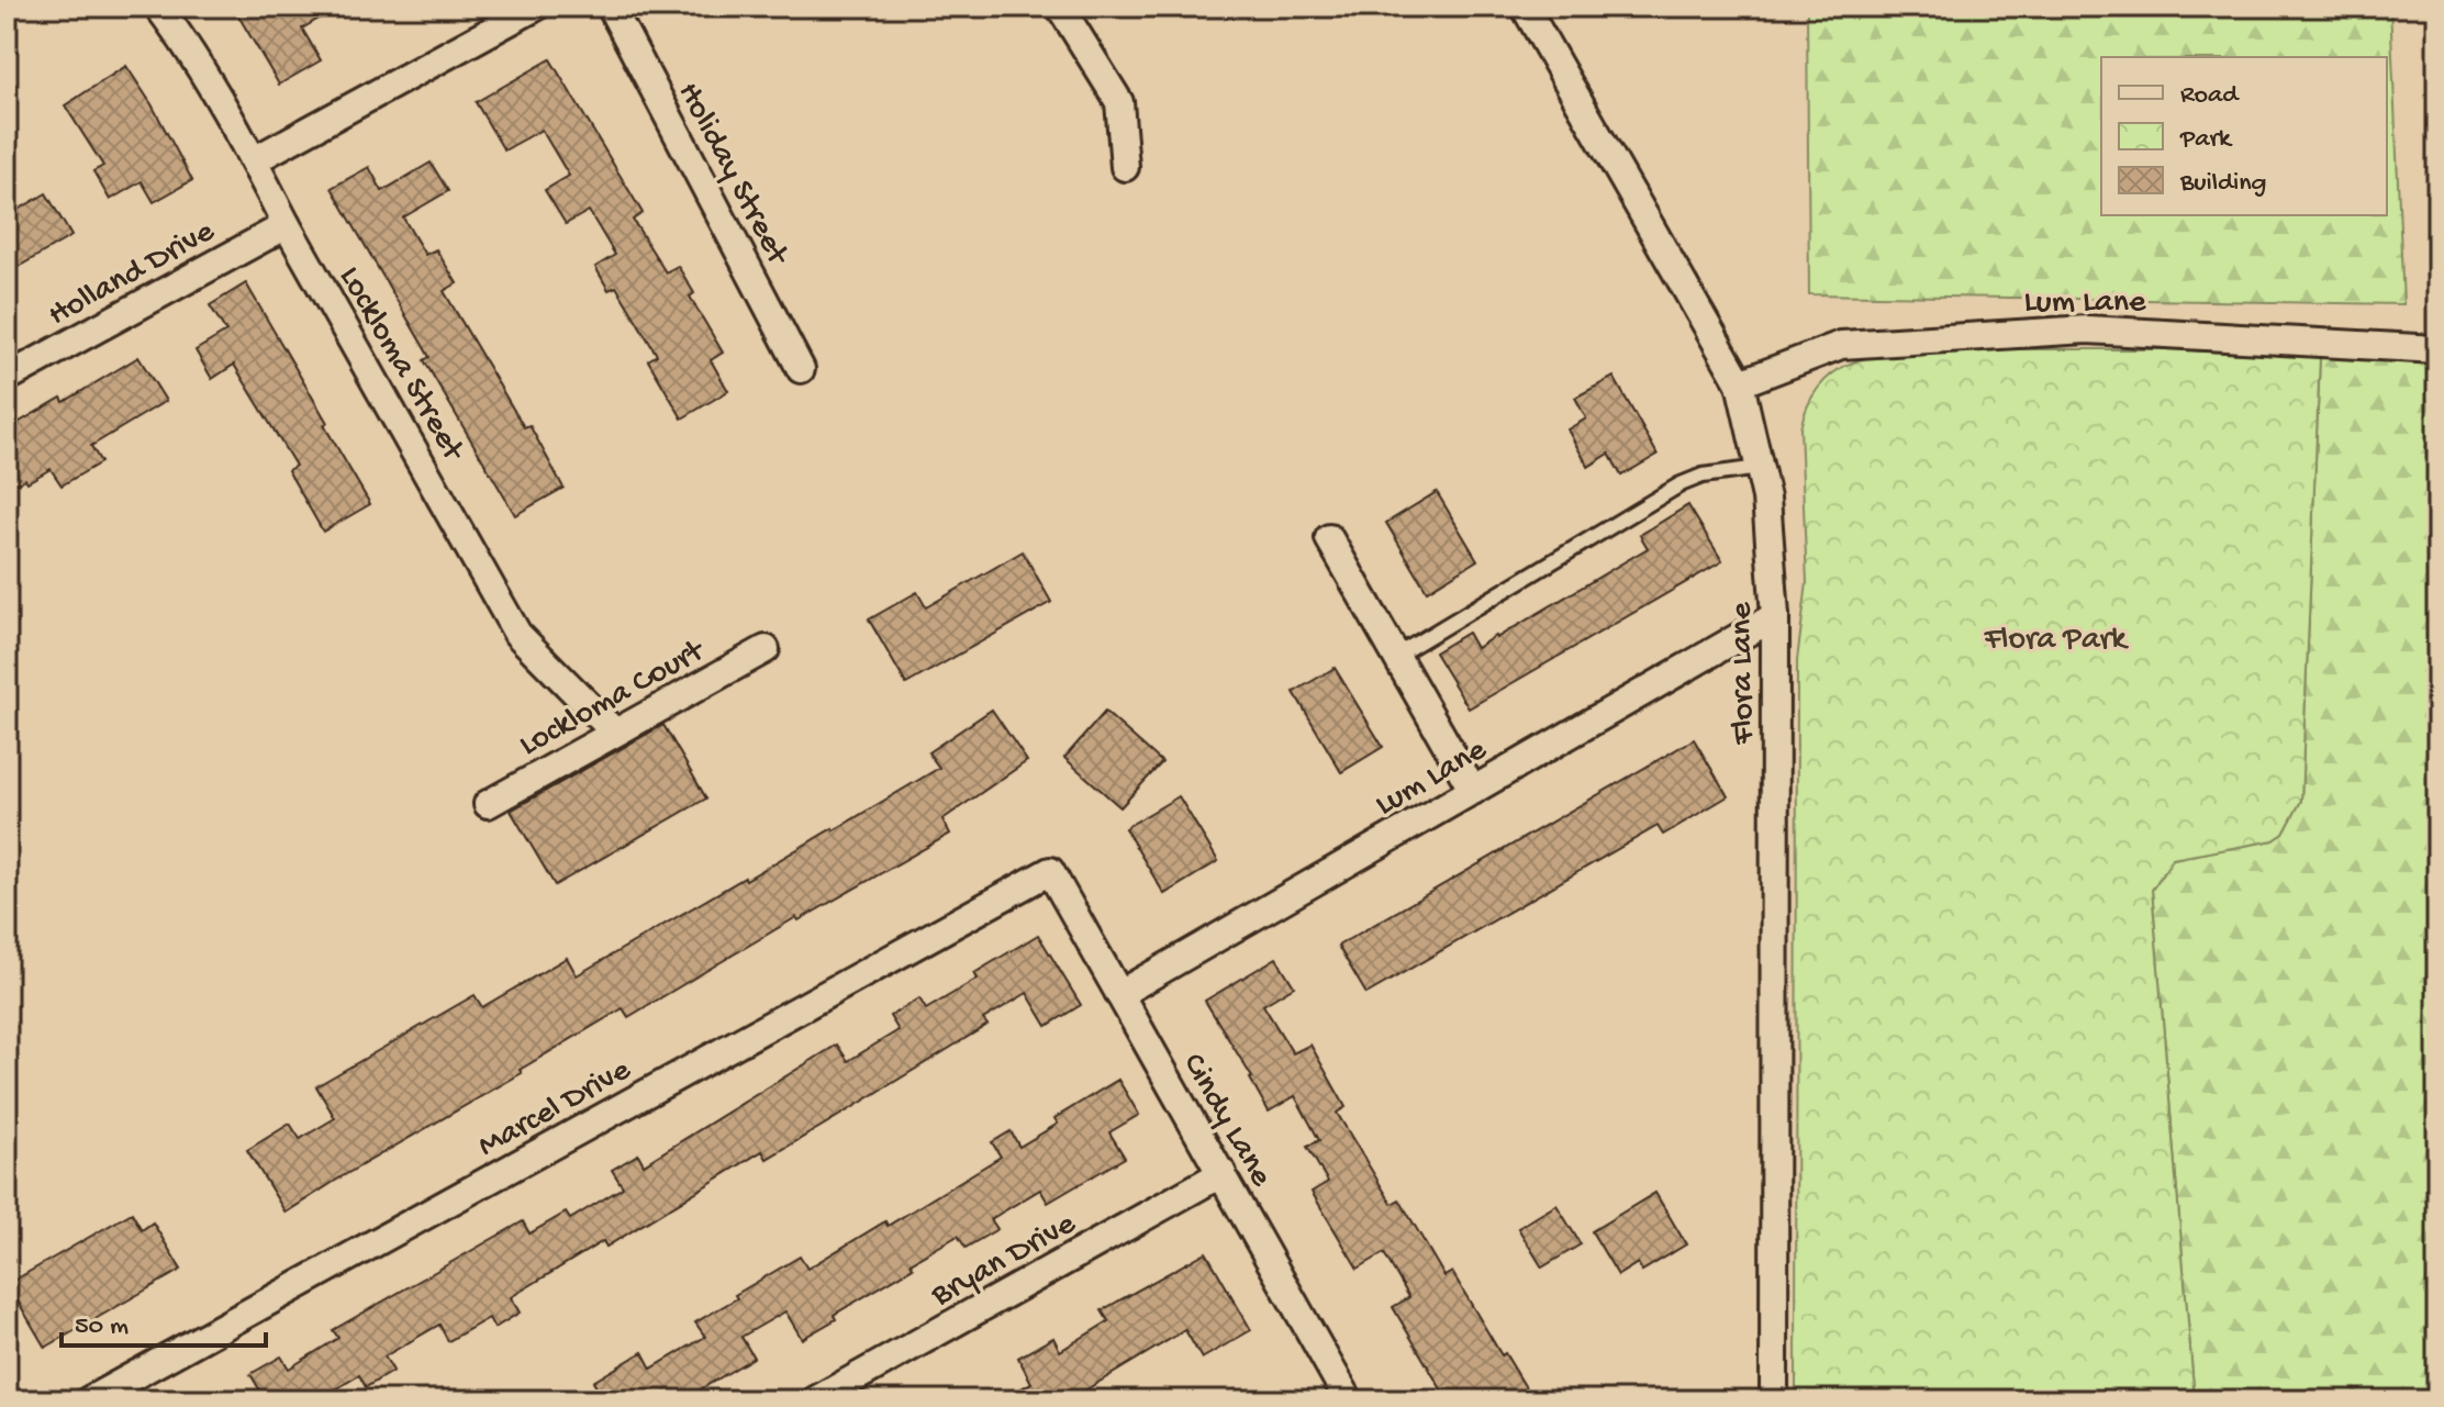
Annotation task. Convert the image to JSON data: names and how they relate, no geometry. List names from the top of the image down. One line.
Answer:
{"streets":{"street":["Holiday Street","Holland Drive","Lum Lane","Lockloma Street","Flora Lane","Lockloma Court","Marcel Drive","Cindy Lane","Bryan Drive"]},"crossings":[["Holland Drive","Lockloma Street"],["Lum Lane","Flora Lane"],["Lum Lane","Cindy Lane"],["Lockloma Street","Lockloma Court"],["Marcel Drive","Cindy Lane"],["Cindy Lane","Bryan Drive"]],"parks":["Flora Park"],"legend":["Road","Park","Building"],"scale_bar":"50 m"}
